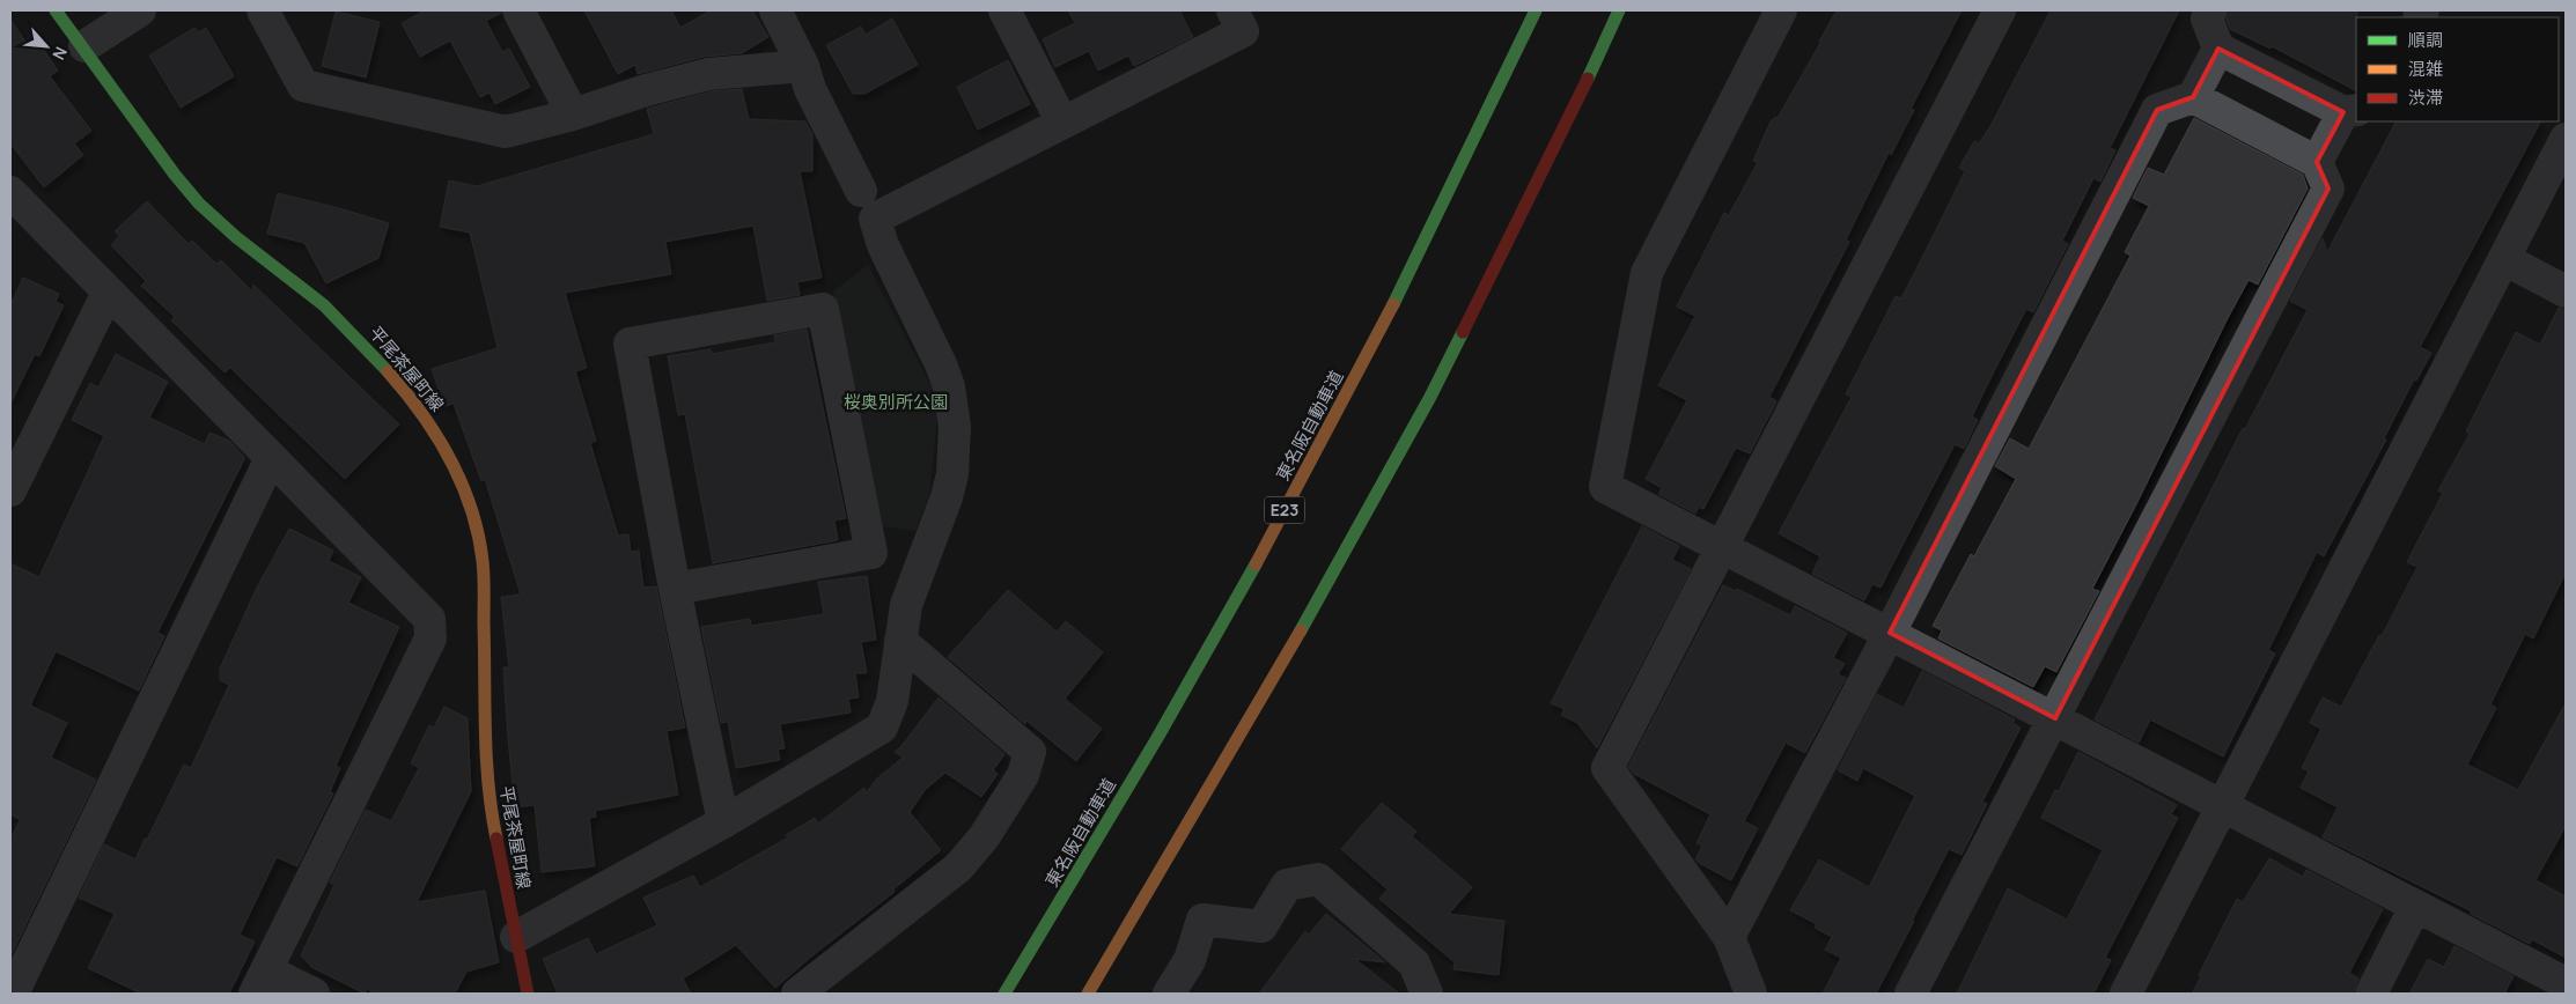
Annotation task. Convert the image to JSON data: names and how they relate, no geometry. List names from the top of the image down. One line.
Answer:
{"streets":{"main road":["平尾茶屋町線","東名阪自動車道","E23"]},"parks":["桜奥別所公園"],"legend":["順調","混雑","渋滞"],"north":"bottom right"}
